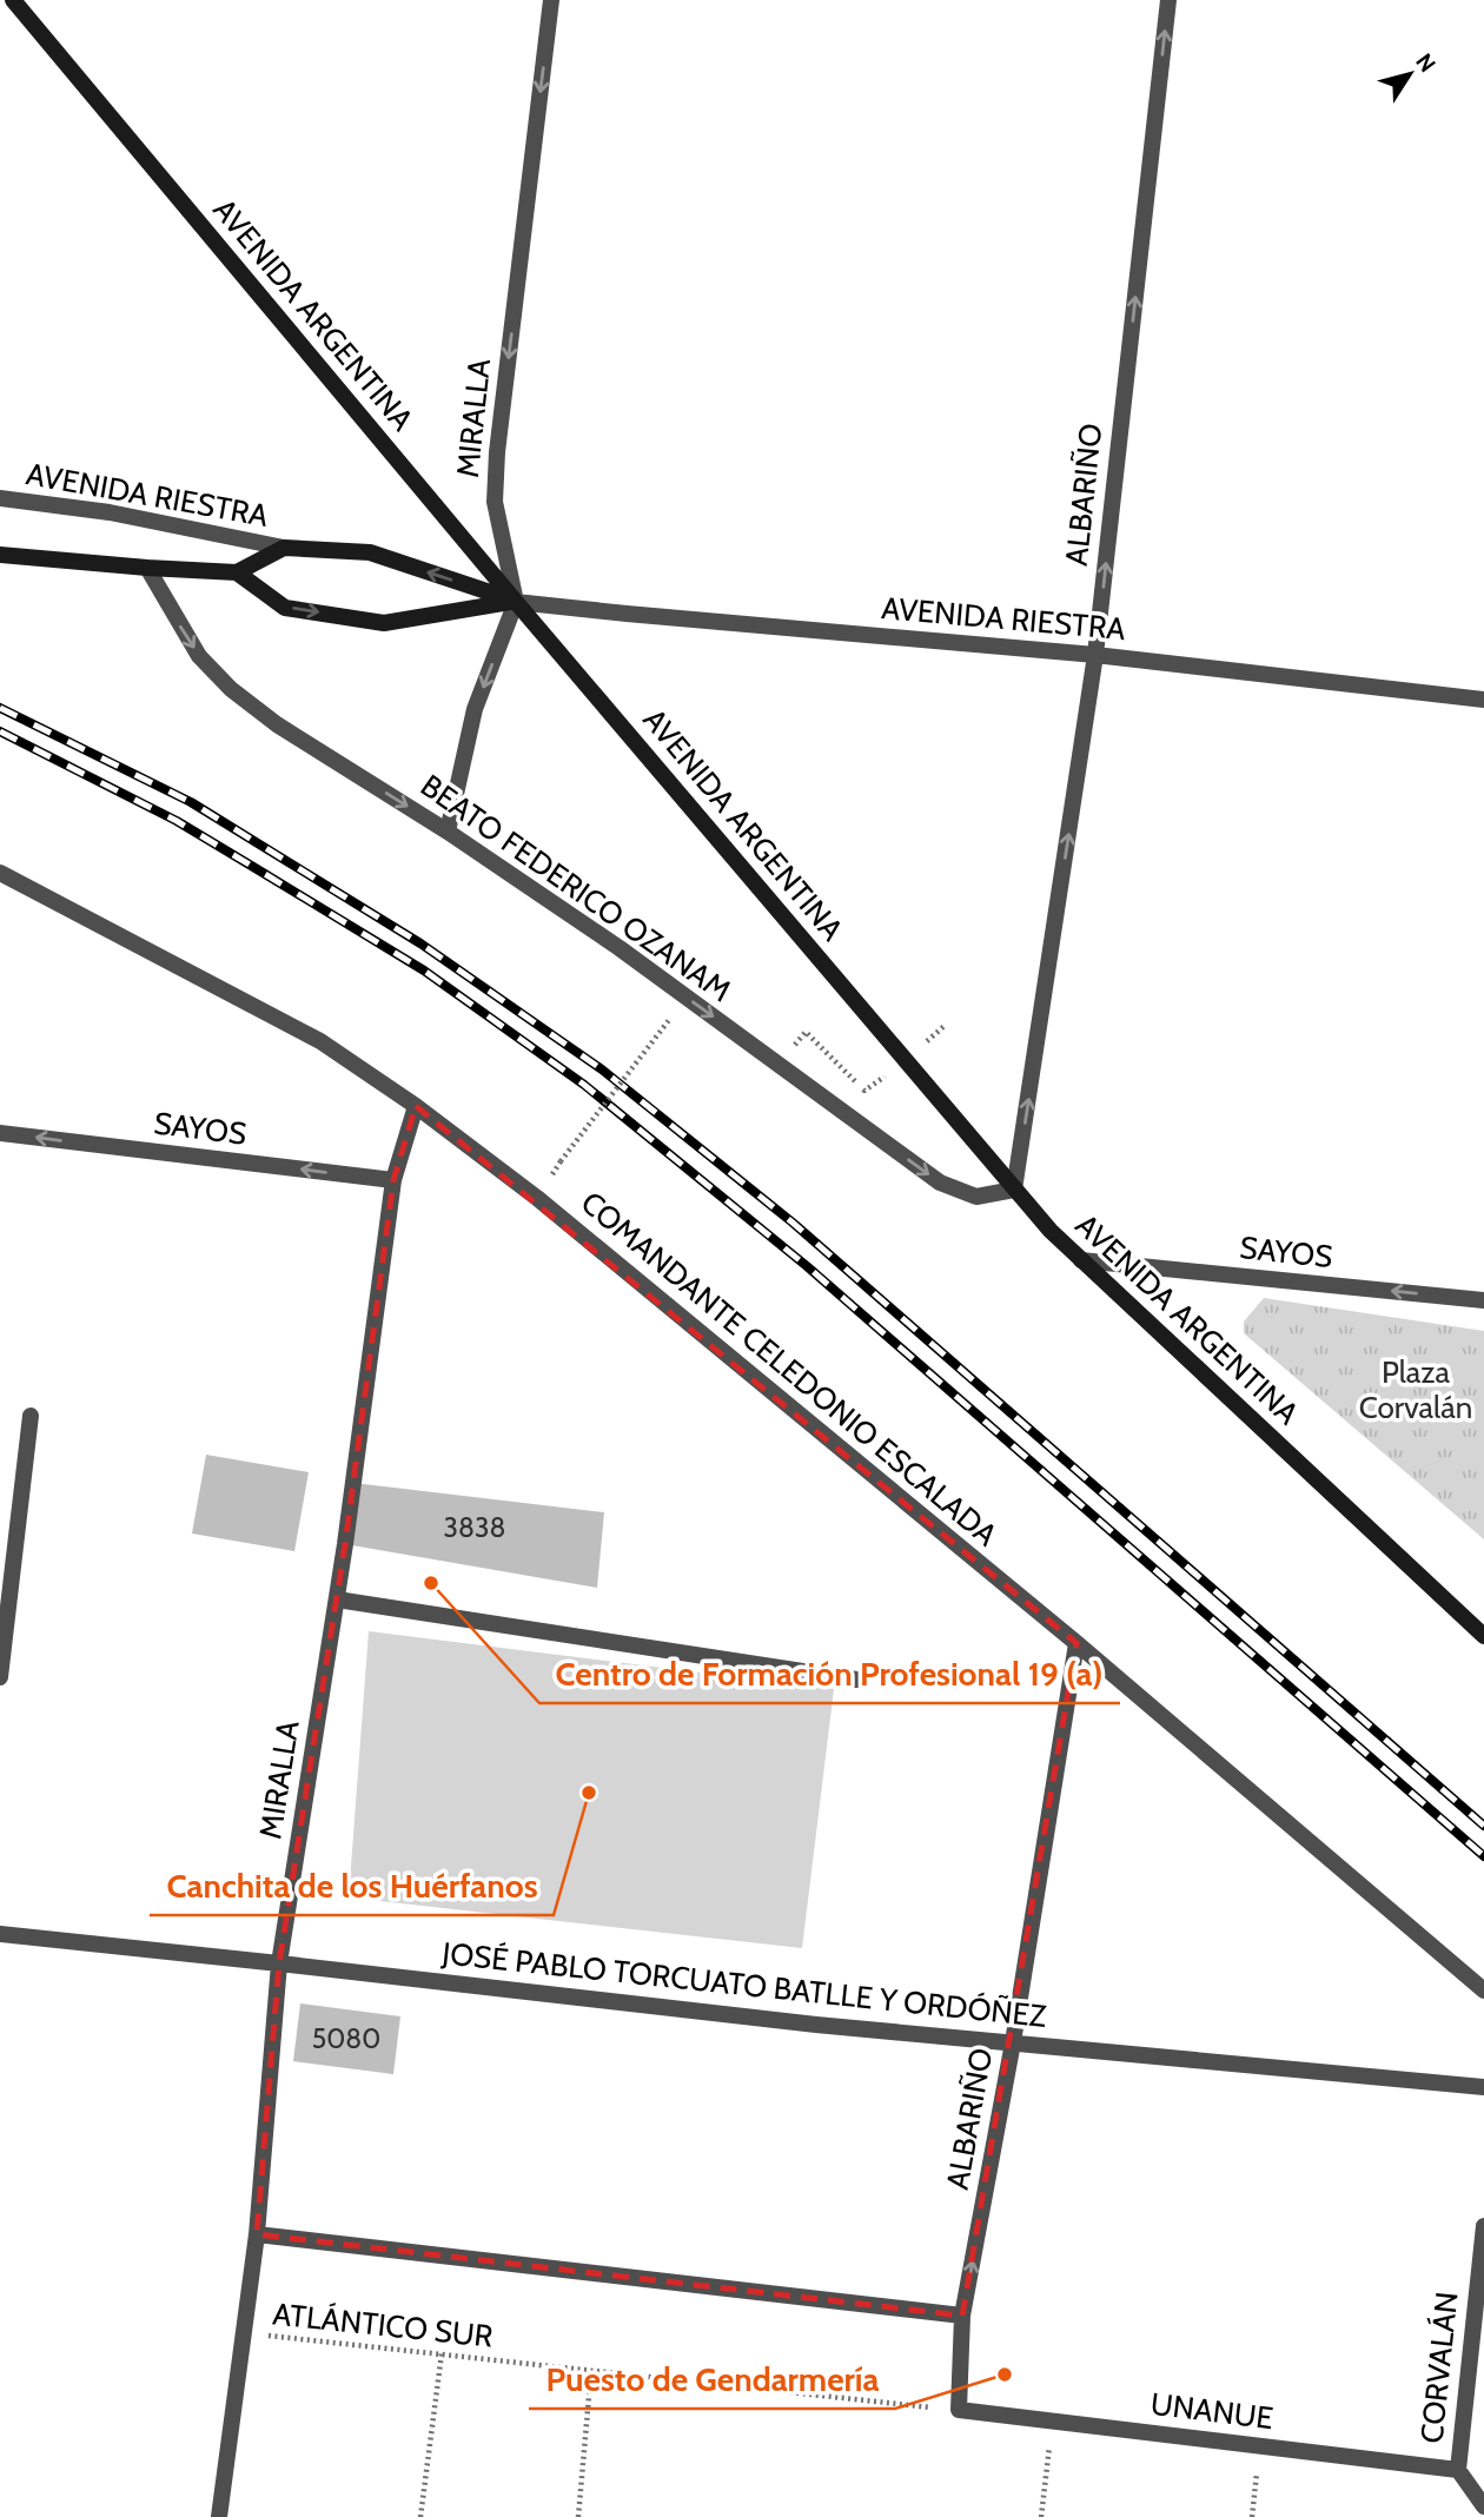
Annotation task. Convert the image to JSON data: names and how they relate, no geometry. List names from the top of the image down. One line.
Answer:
{"streets":{"main road":["AVENIDA ARGENTINA","AVENIDA RIESTRA"],"street":["MIRALLA","ALBARIÑO","BEATO FEDERICO OZANAM","SAYOS","COMANDANTE CELEDONIO ESCALADA","JOSÉ PABLO TORCUATO BATLLE Y ORDÓÑEZ","CORVALÁN","UNANUE"],"path":["ATLÁNTICO SUR"]},"crossings":[["AVENIDA ARGENTINA","MIRALLA"],["AVENIDA ARGENTINA","AVENIDA RIESTRA"],["AVENIDA ARGENTINA","ALBARIÑO"],["AVENIDA ARGENTINA","BEATO FEDERICO OZANAM"],["AVENIDA ARGENTINA","SAYOS"],["MIRALLA","AVENIDA RIESTRA"],["MIRALLA","SAYOS"],["MIRALLA","COMANDANTE CELEDONIO ESCALADA"],["MIRALLA","JOSÉ PABLO TORCUATO BATLLE Y ORDÓÑEZ"],["MIRALLA","ATLÁNTICO SUR"],["AVENIDA RIESTRA","ALBARIÑO"],["AVENIDA RIESTRA","BEATO FEDERICO OZANAM"],["ALBARIÑO","BEATO FEDERICO OZANAM"],["ALBARIÑO","COMANDANTE CELEDONIO ESCALADA"],["ALBARIÑO","JOSÉ PABLO TORCUATO BATLLE Y ORDÓÑEZ"],["ALBARIÑO","ATLÁNTICO SUR"],["ALBARIÑO","UNANUE"],["ATLÁNTICO SUR","UNANUE"],["CORVALÁN","UNANUE"]],"one_way":["ALBARIÑO","BEATO FEDERICO OZANAM","SAYOS"],"parks":["Plaza Corvalán"],"places":["Centro de Formación Profesional 19 (a)","Canchita de los Huérfanos","Puesto de Gendarmería"],"house_numbers":["3838","5080"],"north":"top right"}
